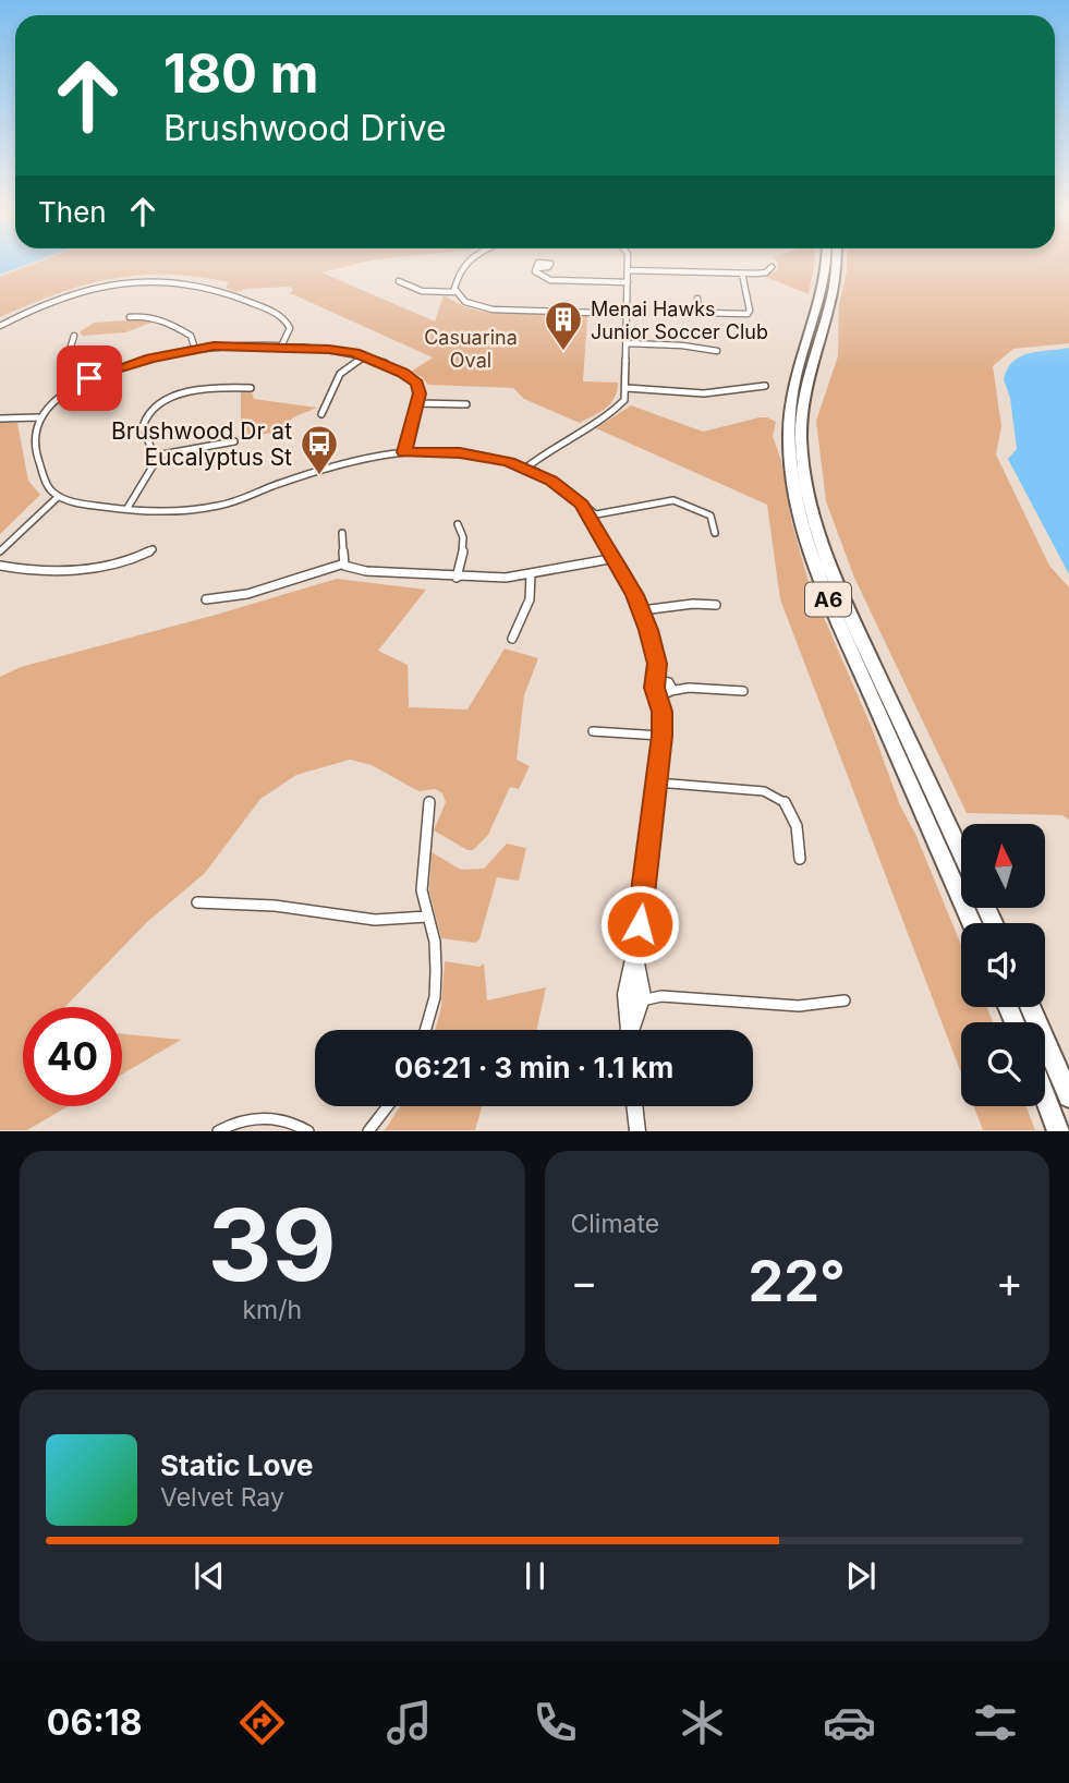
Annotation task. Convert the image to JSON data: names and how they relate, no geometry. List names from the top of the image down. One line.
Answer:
{"streets":{"highway":["A6"]},"parks":["Casuarina Oval"],"places":{"building":["Menai Hawks Junior Soccer Club"],"bus stop":["Brushwood Dr at Eucalyptus St"]},"north":"top","page":{"turn":["180 m","Brushwood Drive"],"then":"Then","limit":"40","trip":"06:21 · 3 min · 1.1 km","tile":[["39","km/h"],"Climate"],"heat":["−","22°","+"],"song":["Static Love","Velvet Ray"],"tabs":"06:18"}}
